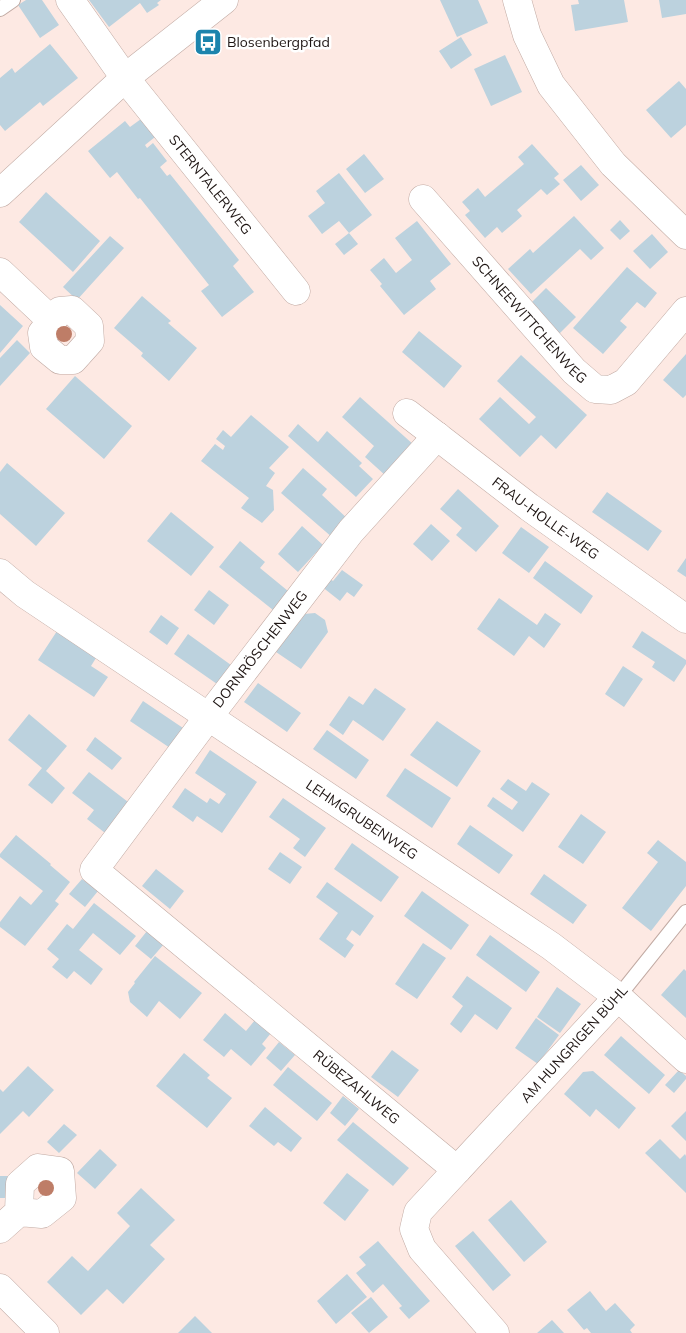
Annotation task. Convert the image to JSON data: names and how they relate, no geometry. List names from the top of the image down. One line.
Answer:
{"streets":{"street":["STERNTALERWEG","SCHNEEWITTCHENWEG","FRAU-HOLLE-WEG","DORNRÖSCHENWEG","LEHMGRUBENWEG","AM HUNGRIGEN BÜHL","RÜBEZAHLWEG"]},"crossings":[["FRAU-HOLLE-WEG","DORNRÖSCHENWEG"],["DORNRÖSCHENWEG","LEHMGRUBENWEG"],["DORNRÖSCHENWEG","RÜBEZAHLWEG"],["LEHMGRUBENWEG","AM HUNGRIGEN BÜHL"],["AM HUNGRIGEN BÜHL","RÜBEZAHLWEG"]],"places":{"bus stop":["Blosenbergpfad"]}}
